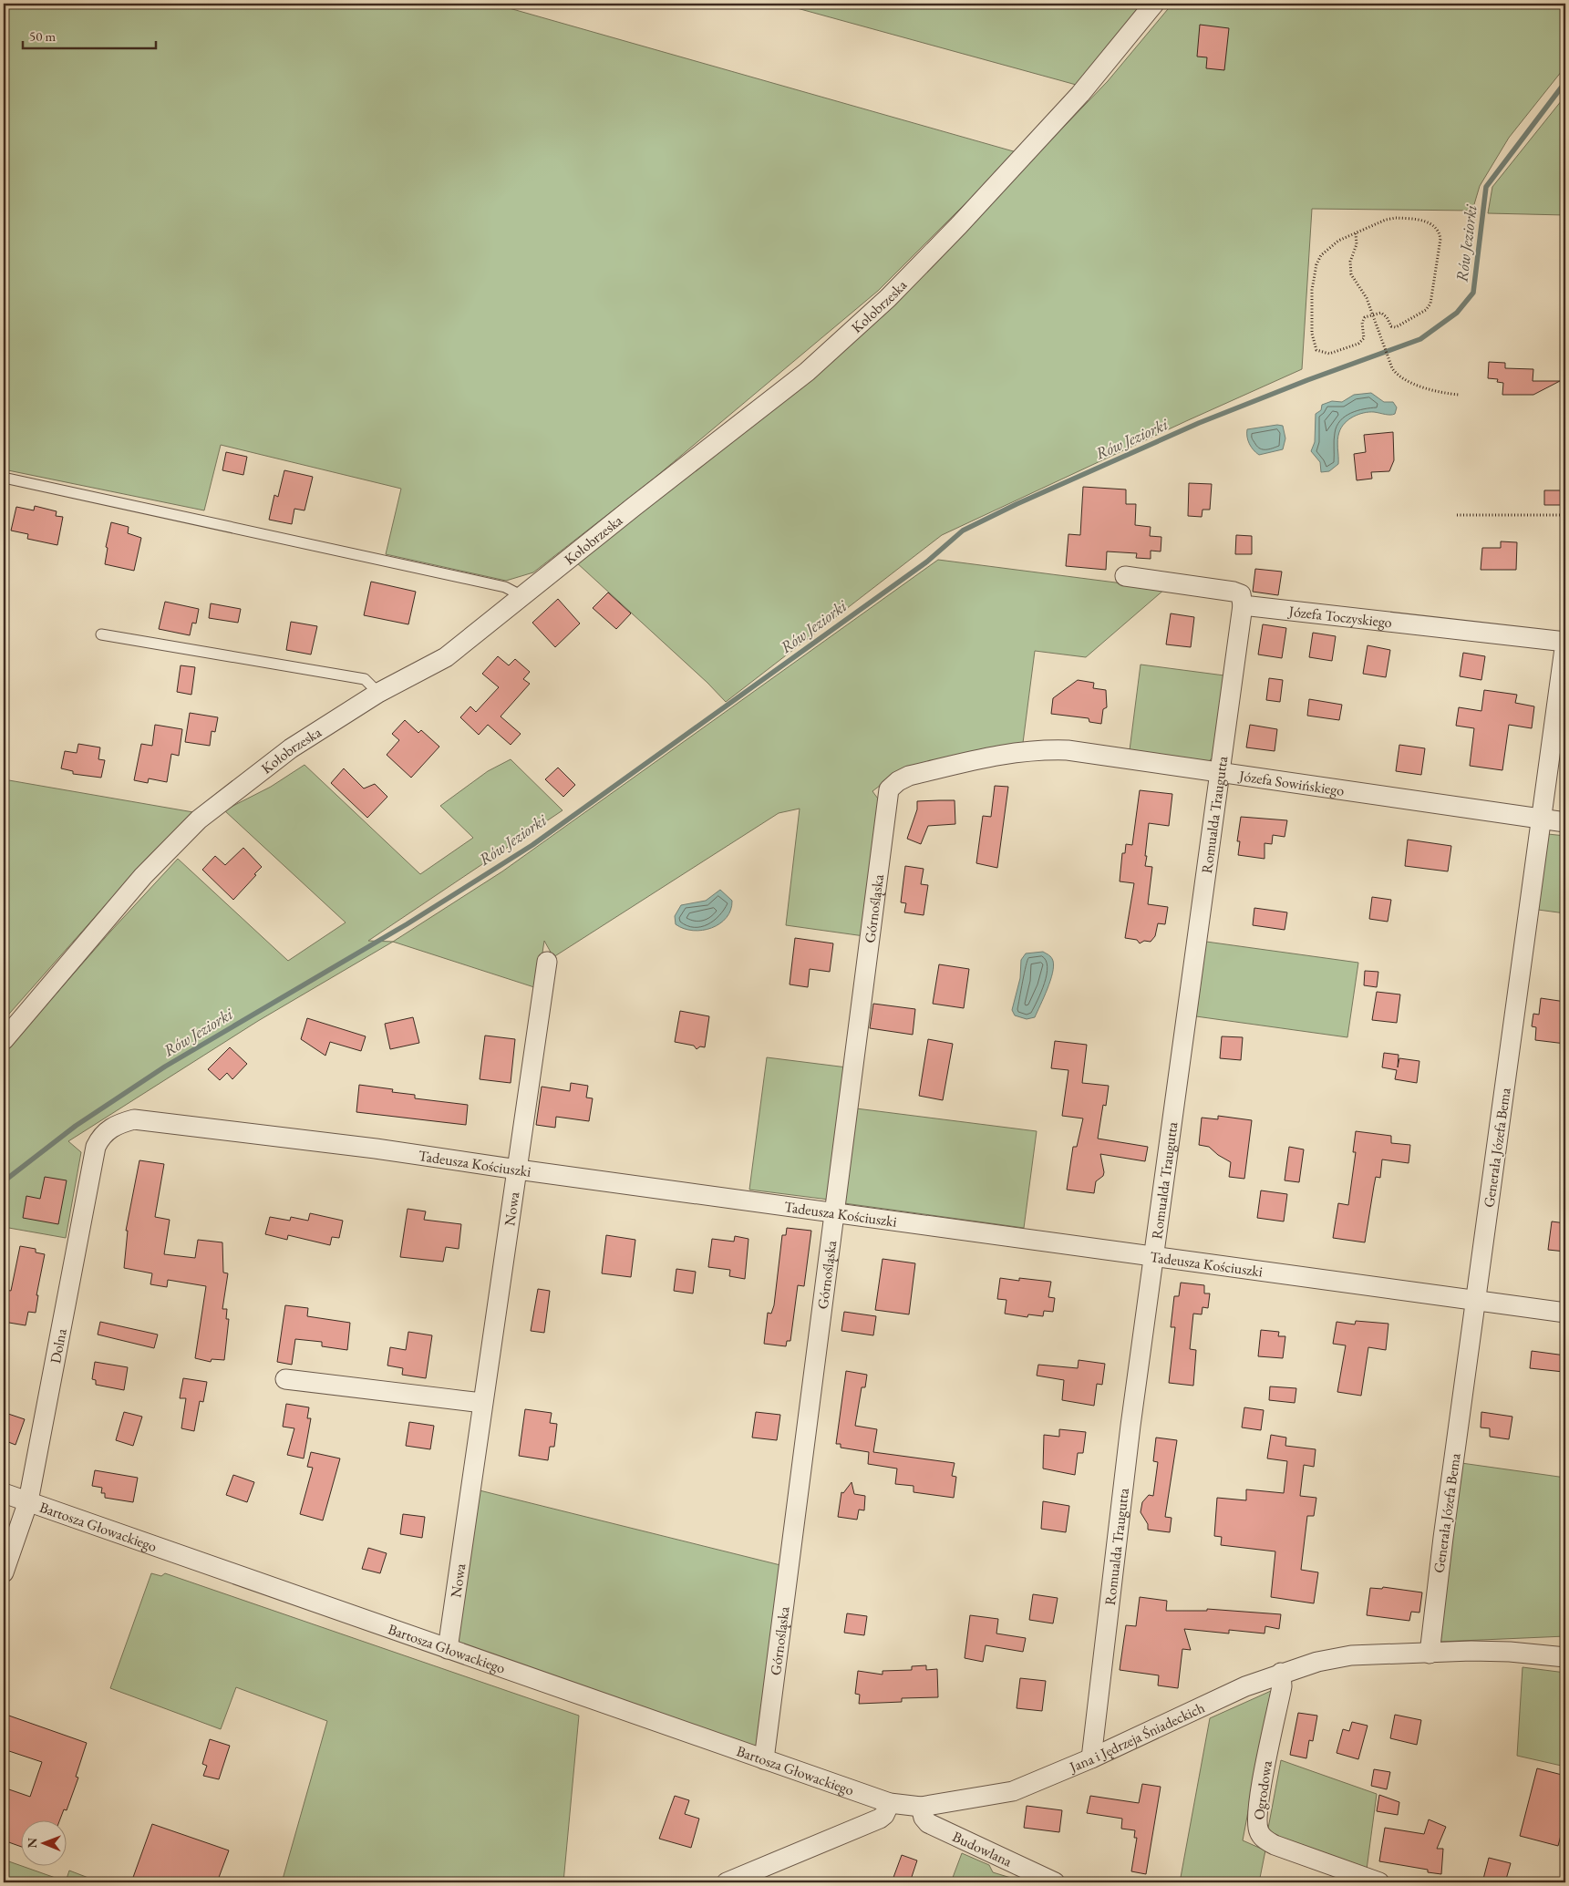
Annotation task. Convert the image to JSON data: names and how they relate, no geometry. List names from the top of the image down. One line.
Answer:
{"streets":{"street":["Kołobrzeska","Józefa Toczyskiego","Józefa Sowińskiego","Romualda Traugutta","Górnośląska","Generała Józefa Bema","Tadeusza Kościuszki","Nowa","Dolna","Bartosza Głowackiego","Jana i Jędrzeja Śniadeckich","Ogrodowa","Budowlana"]},"crossings":[["Józefa Toczyskiego","Romualda Traugutta"],["Józefa Toczyskiego","Generała Józefa Bema"],["Józefa Sowińskiego","Romualda Traugutta"],["Józefa Sowińskiego","Górnośląska"],["Józefa Sowińskiego","Generała Józefa Bema"],["Romualda Traugutta","Tadeusza Kościuszki"],["Romualda Traugutta","Jana i Jędrzeja Śniadeckich"],["Górnośląska","Tadeusza Kościuszki"],["Górnośląska","Bartosza Głowackiego"],["Generała Józefa Bema","Tadeusza Kościuszki"],["Generała Józefa Bema","Jana i Jędrzeja Śniadeckich"],["Tadeusza Kościuszki","Nowa"],["Tadeusza Kościuszki","Dolna"],["Nowa","Bartosza Głowackiego"],["Dolna","Bartosza Głowackiego"],["Bartosza Głowackiego","Jana i Jędrzeja Śniadeckich"],["Jana i Jędrzeja Śniadeckich","Ogrodowa"],["Jana i Jędrzeja Śniadeckich","Budowlana"]],"water":["Rów Jeziorki"],"scale_bar":"50 m","north":"left"}
